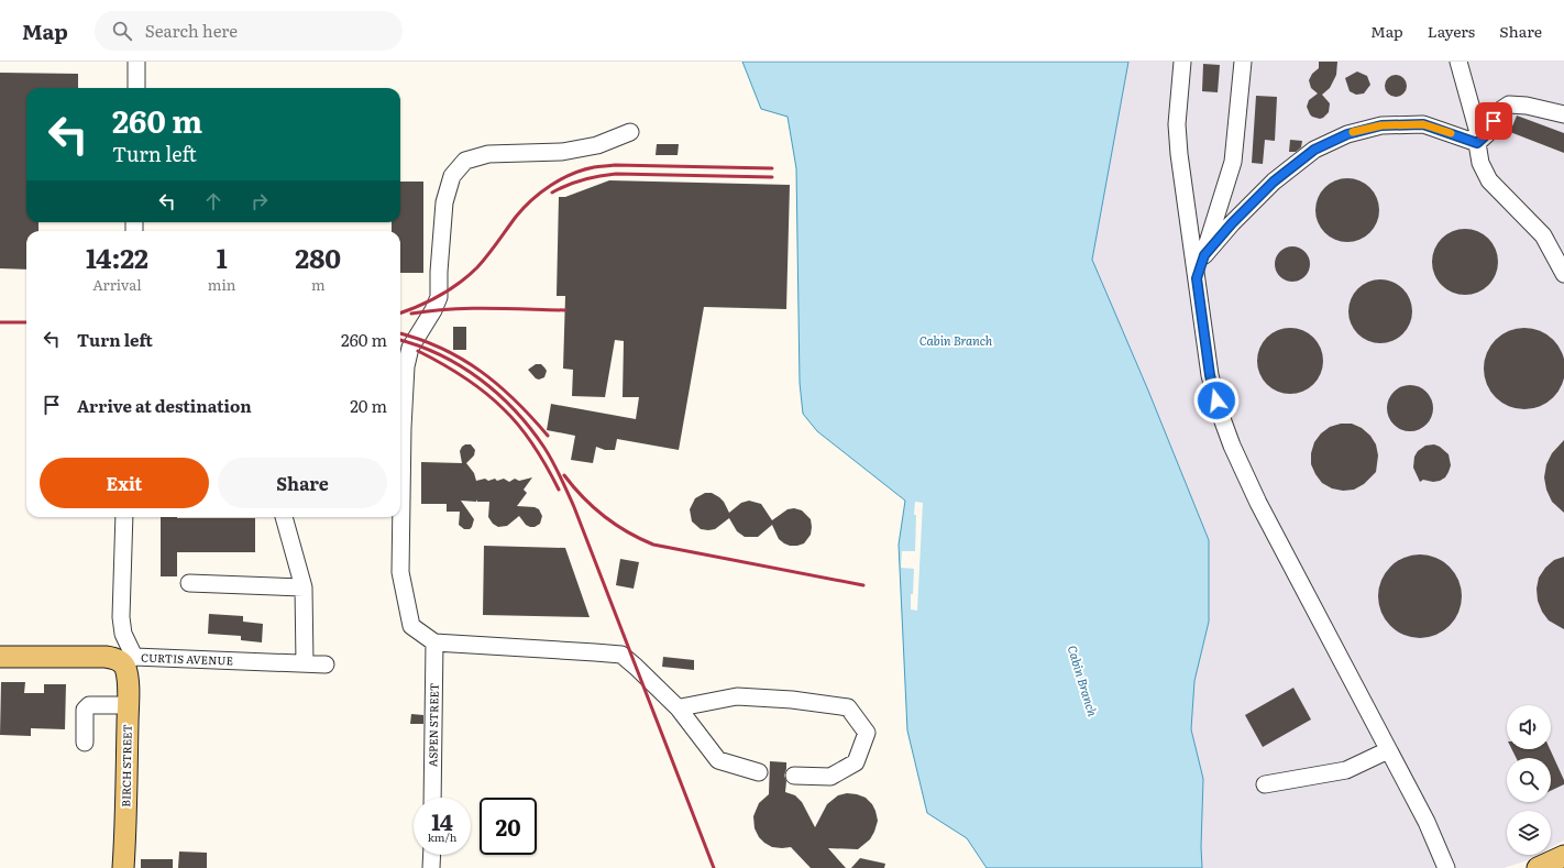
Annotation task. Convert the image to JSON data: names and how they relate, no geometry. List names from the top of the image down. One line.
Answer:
{"streets":{"main road":["CURTIS AVENUE","BIRCH STREET"],"street":["ASPEN STREET"]},"crossings":[["CURTIS AVENUE","BIRCH STREET"]],"water":["Cabin Branch"],"page":{"header":"Map","search":"Search here","nav":["Map","Layers","Share"],"turn":["260 m","Turn left"],"eta":["14:22","Arrival","1","min","280","m"],"list":[{"name":"Turn left","value":"260 m"},{"name":"Arrive at destination","value":"20 m"}],"buttons":["Exit","Share"],"speed":"14 km/h","limit":"20"}}
